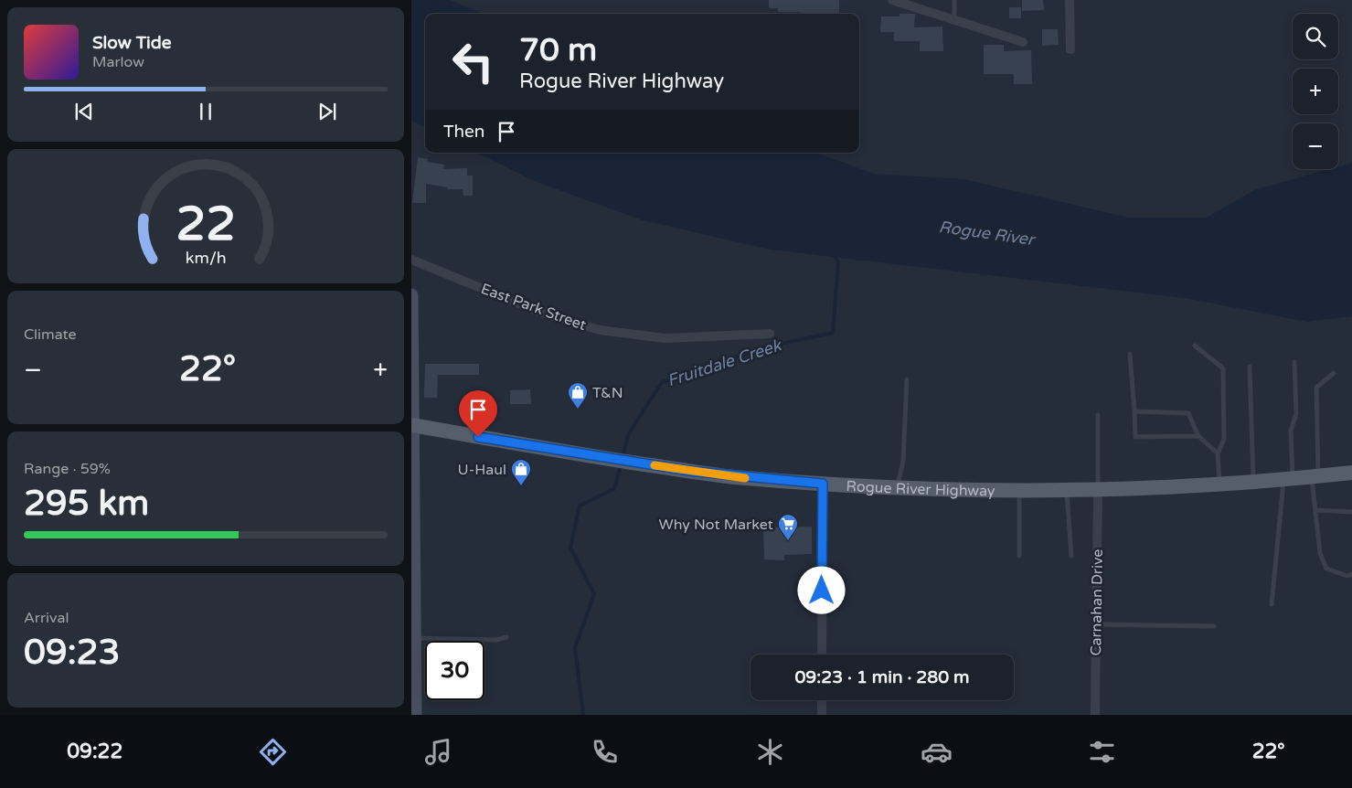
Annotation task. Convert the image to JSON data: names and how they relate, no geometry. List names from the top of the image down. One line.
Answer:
{"streets":{"main road":["Rogue River Highway"],"street":["East Park Street","Carnahan Drive"]},"crossings":[["Rogue River Highway","Carnahan Drive"]],"water":["Rogue River","Fruitdale Creek"],"places":{"shop":["T&N","U-Haul"],"supermarket":["Why Not Market"]},"page":{"map_buttons":["+","−"],"turn":["70 m","Rogue River Highway"],"song":["Slow Tide","Marlow"],"then":"Then","tile":["Climate",["Range · 59%","295 km"],["Arrival","09:23"]],"heat":["−","22°","+"],"limit":"30","trip":"09:23 · 1 min · 280 m","tabs":["09:22","22°"],"gauge":["22","km/h"]}}
